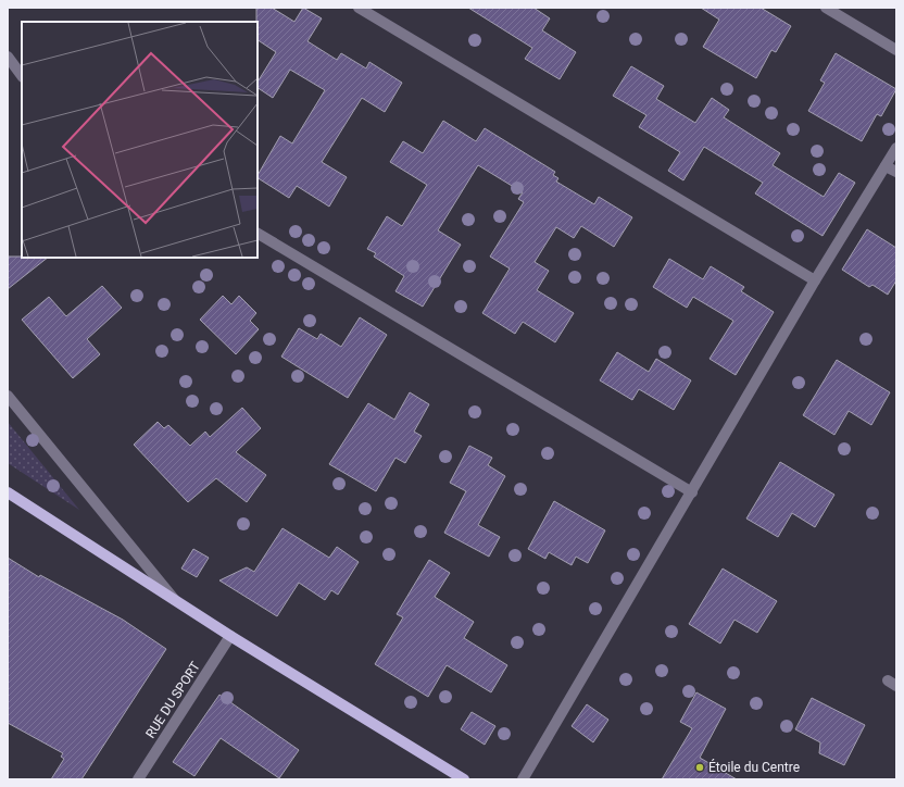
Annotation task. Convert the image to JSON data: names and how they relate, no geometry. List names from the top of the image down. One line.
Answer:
{"streets":{"street":["RUE DU SPORT"]},"places":["Étoile du Centre"]}
